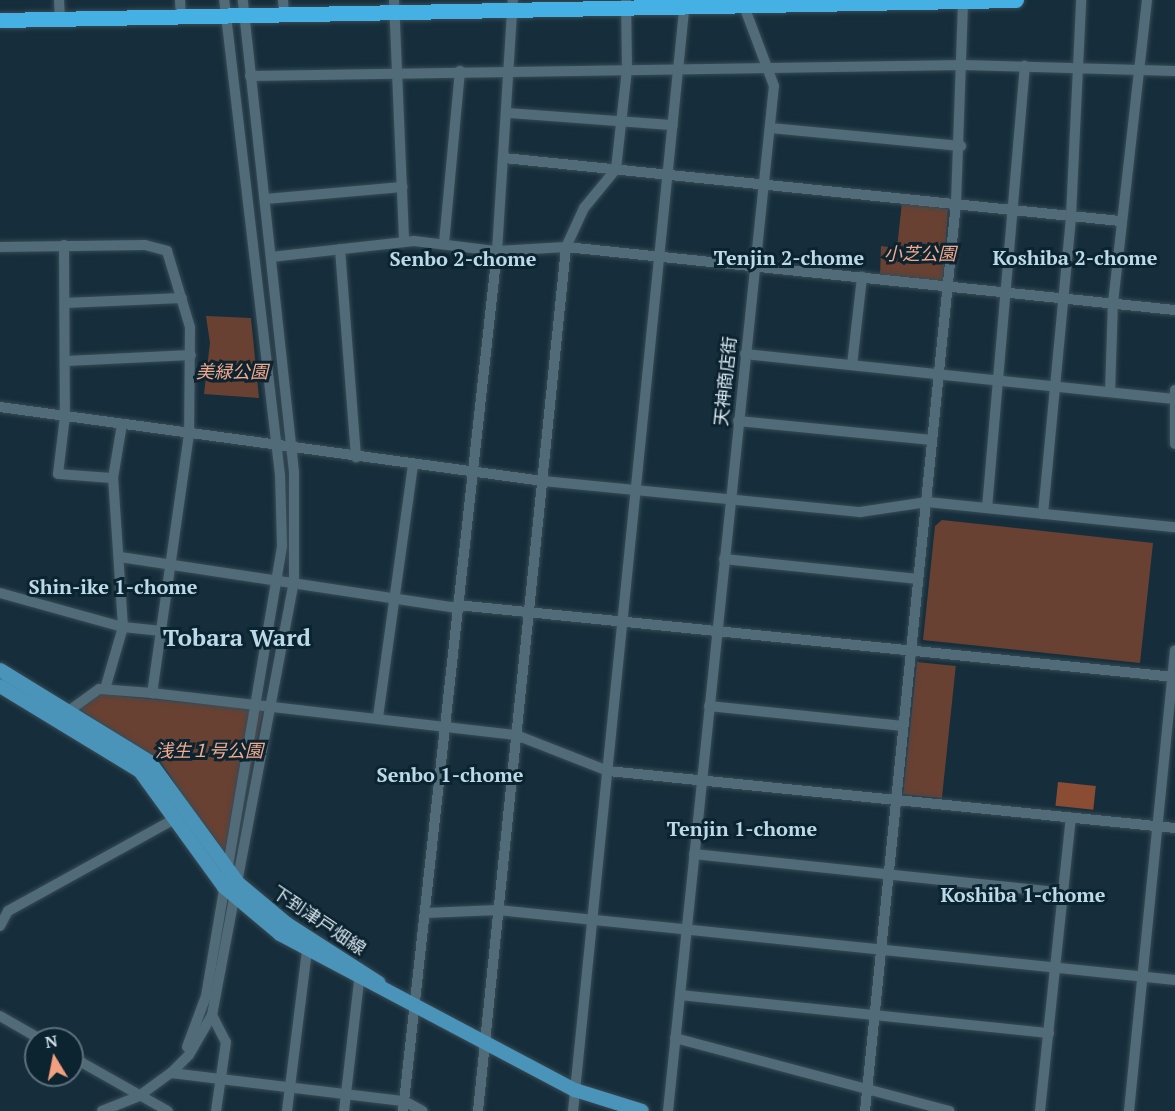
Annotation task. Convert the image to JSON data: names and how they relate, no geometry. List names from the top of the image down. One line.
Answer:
{"streets":{"main road":["下到津戸畑線"],"street":["天神商店街"]},"districts":["Tenjin 2-chome","Koshiba 2-chome","Senbo 2-chome","Shin-ike 1-chome","Tobara Ward","Senbo 1-chome","Tenjin 1-chome","Koshiba 1-chome"],"parks":["小芝公園","美緑公園","浅生１号公園"],"north":"top"}
